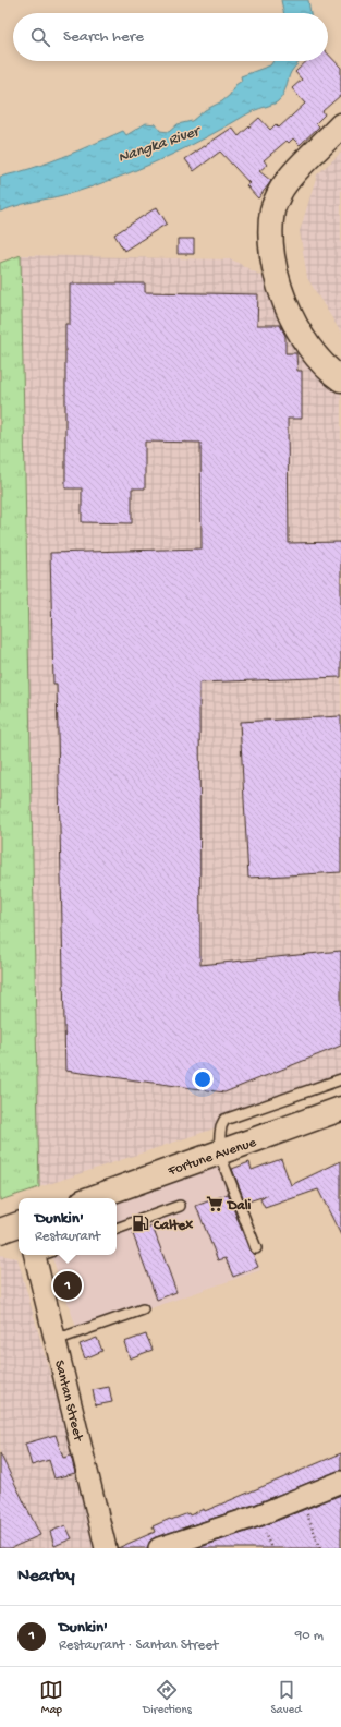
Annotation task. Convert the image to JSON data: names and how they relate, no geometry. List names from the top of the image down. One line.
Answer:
{"streets":{"main road":["Fortune Avenue"],"street":["Santan Street"]},"water":["Nangka River"],"places":{"supermarket":["Dali"],"fuel station":["Caltex"]},"page":{"search":"Search here","popup":["Dunkin'","Restaurant"],"pins":"1","heading":"Nearby","list":[{"mark":"1","name":"Dunkin'","note":"Restaurant · Santan Street","value":"90 m"}],"nav":["Map","Directions","Saved"]}}
